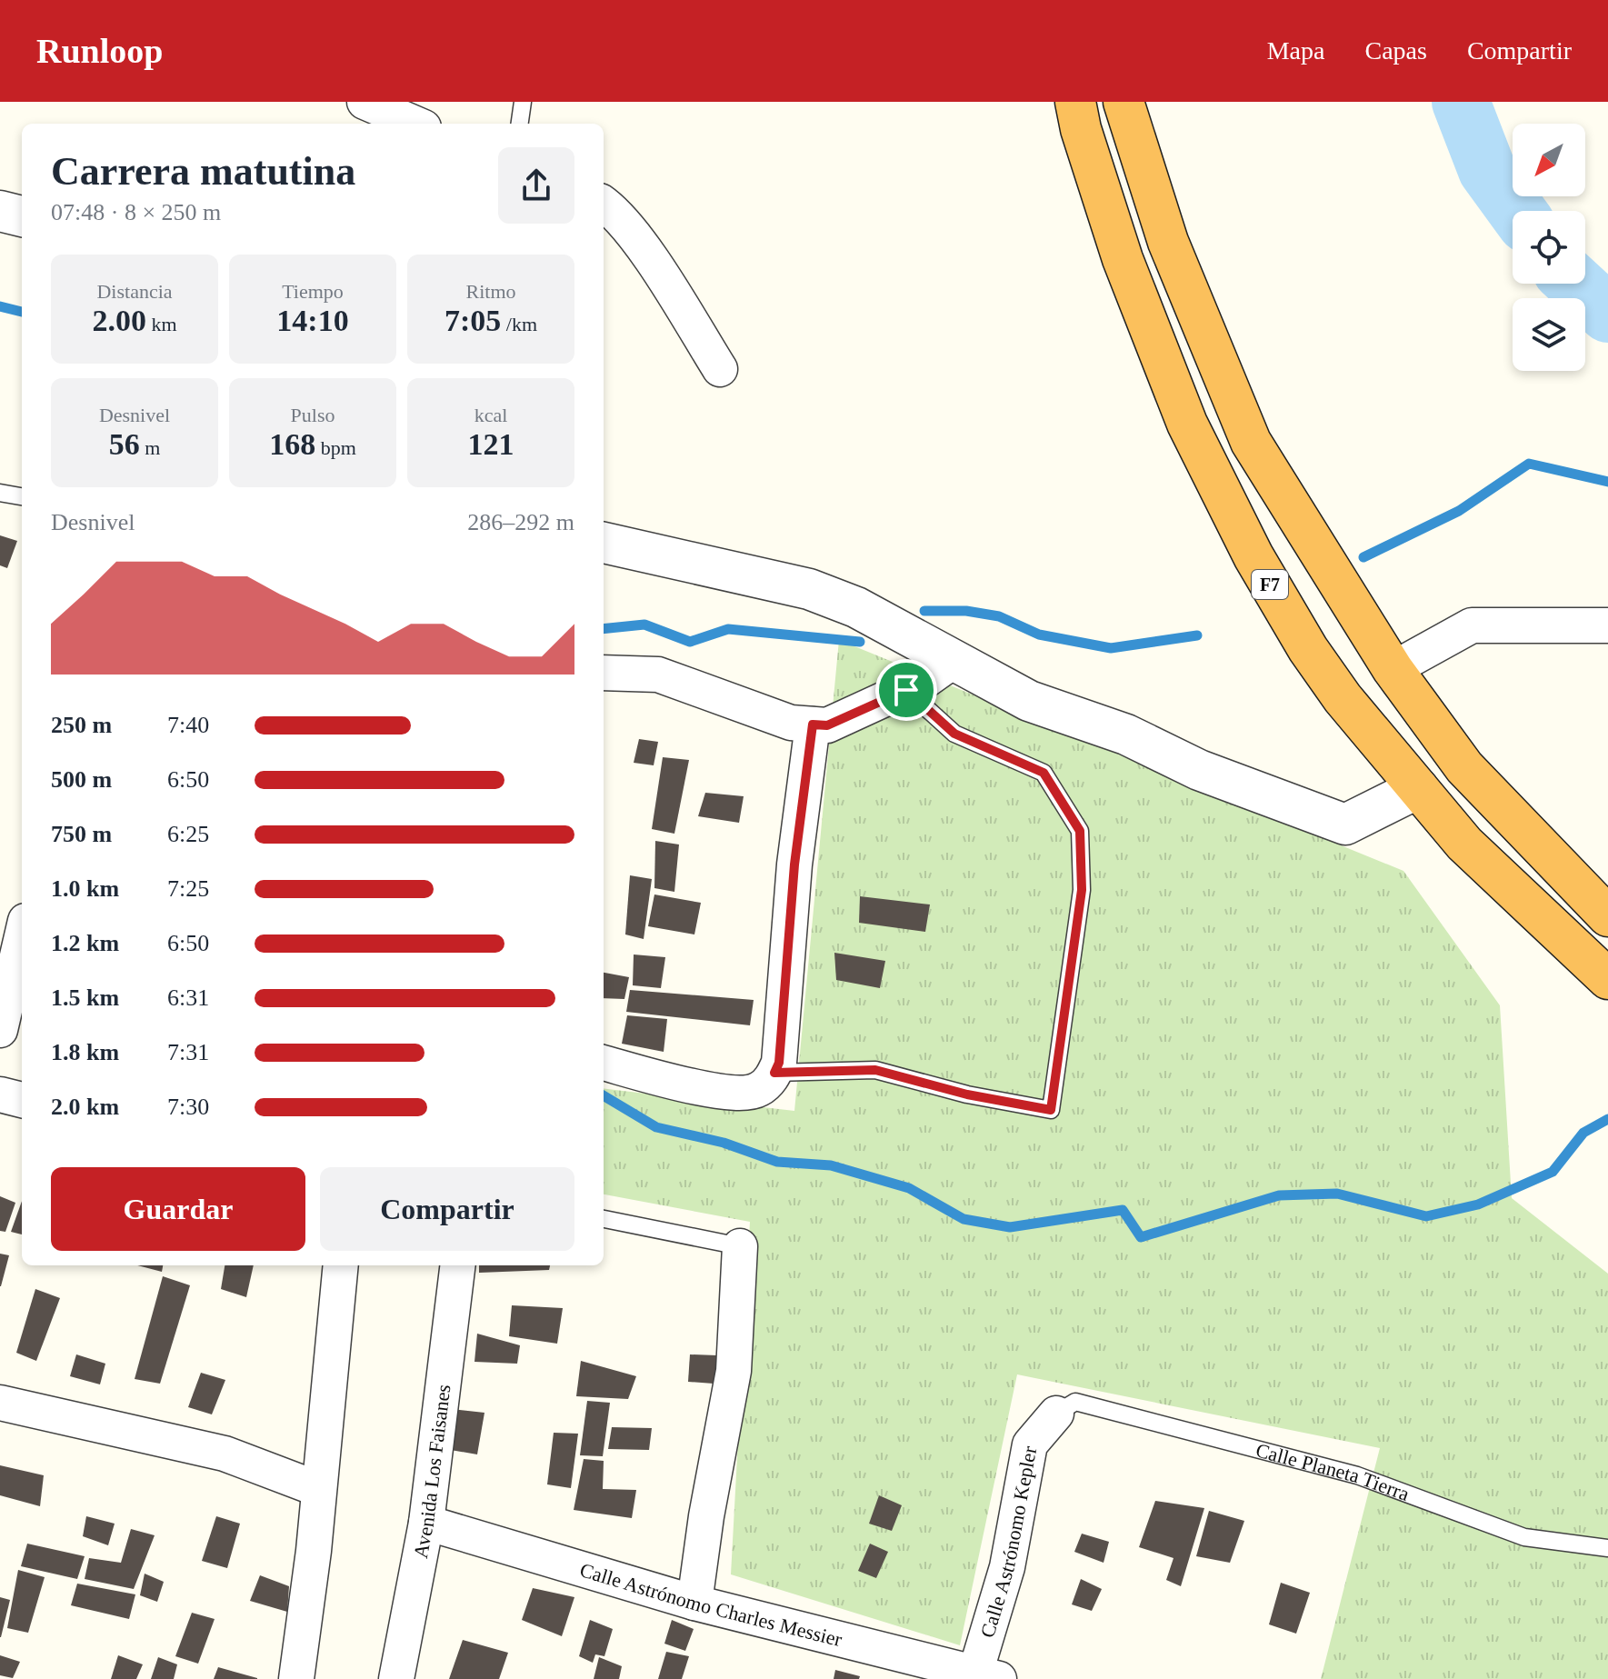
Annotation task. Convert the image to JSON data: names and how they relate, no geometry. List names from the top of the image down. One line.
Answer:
{"streets":{"highway":["F7"],"street":["Avenida Los Faisanes","Calle Astrónomo Kepler","Calle Astrónomo Charles Messier"],"lane":["Calle Planeta Tierra"]},"crossings":[["Avenida Los Faisanes","Calle Astrónomo Charles Messier"],["Calle Planeta Tierra","Calle Astrónomo Kepler"],["Calle Astrónomo Kepler","Calle Astrónomo Charles Messier"]],"north":"bottom left","page":{"header":"Runloop","nav":["Mapa","Capas","Compartir"],"heading":["Carrera matutina","07:48 · 8 × 250 m"],"stats":[["Distancia","2.00 km"],["Tiempo","14:10"],["Ritmo","7:05 /km"],["Desnivel","56 m"],["Pulso","168 bpm"],["kcal","121"]],"chart":["Desnivel","286–292 m"],"list":[{"name":"250 m","note":"7:40"},{"name":"500 m","note":"6:50"},{"name":"750 m","note":"6:25"},{"name":"1.0 km","note":"7:25"},{"name":"1.2 km","note":"6:50"},{"name":"1.5 km","note":"6:31"},{"name":"1.8 km","note":"7:31"},{"name":"2.0 km","note":"7:30"}],"buttons":["Guardar","Compartir"]}}
